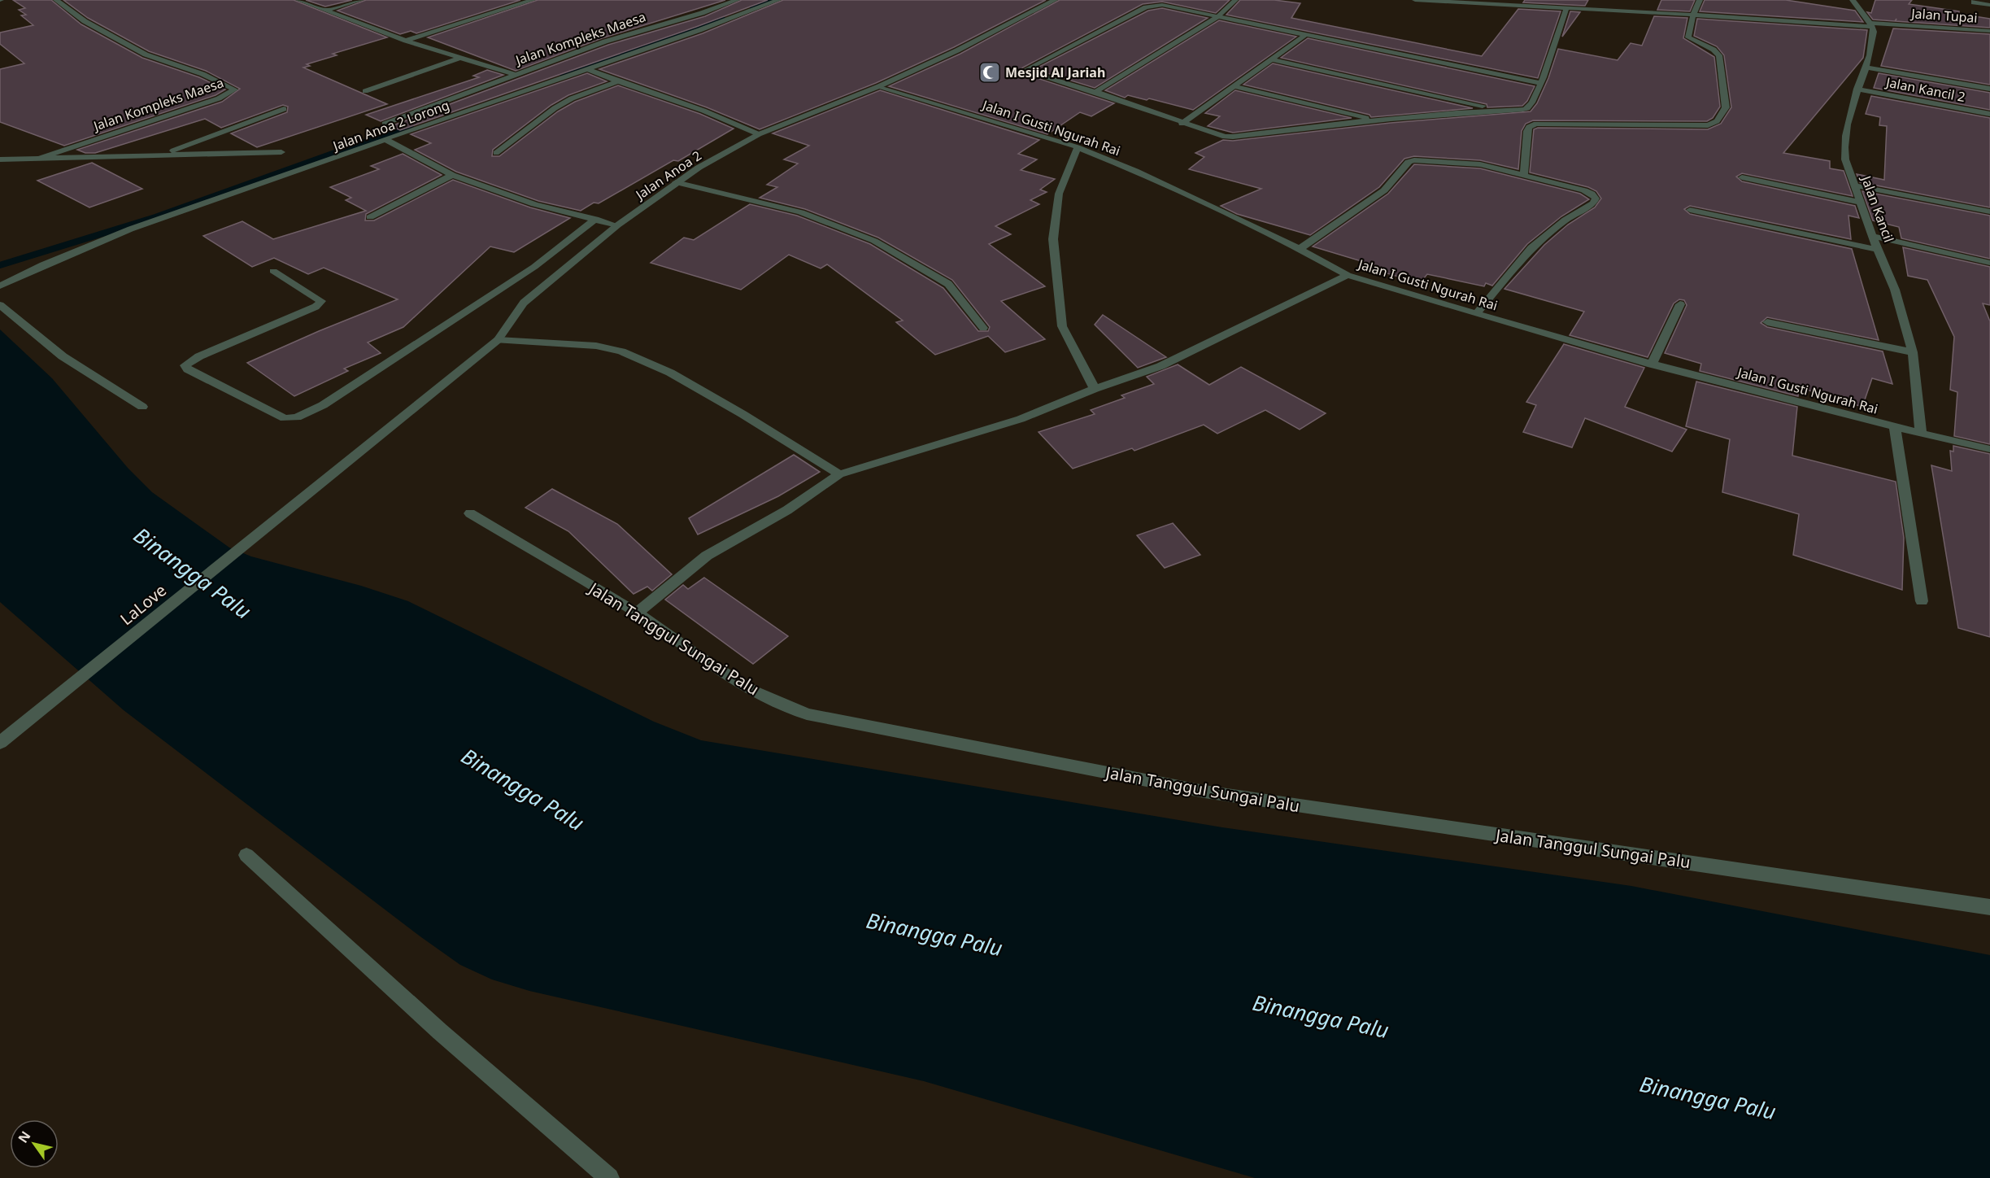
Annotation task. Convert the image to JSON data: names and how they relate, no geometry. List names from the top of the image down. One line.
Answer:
{"streets":{"street":["Jalan Tupai","Jalan Kompleks Maesa","Jalan Kancil 2","Jalan Anoa 2 Lorong","Jalan I Gusti Ngurah Rai","Jalan Anoa 2","Jalan Kancil","LaLove","Jalan Tanggul Sungai Palu"]},"crossings":[["Jalan Tupai","Jalan Kancil"],["Jalan Kancil 2","Jalan Kancil"],["Jalan I Gusti Ngurah Rai","Jalan Anoa 2"],["Jalan I Gusti Ngurah Rai","Jalan Kancil"],["Jalan Anoa 2","LaLove"]],"water":["Binangga Palu"],"places":{"mosque":["Mesjid Al Jariah"]},"north":"top left"}
